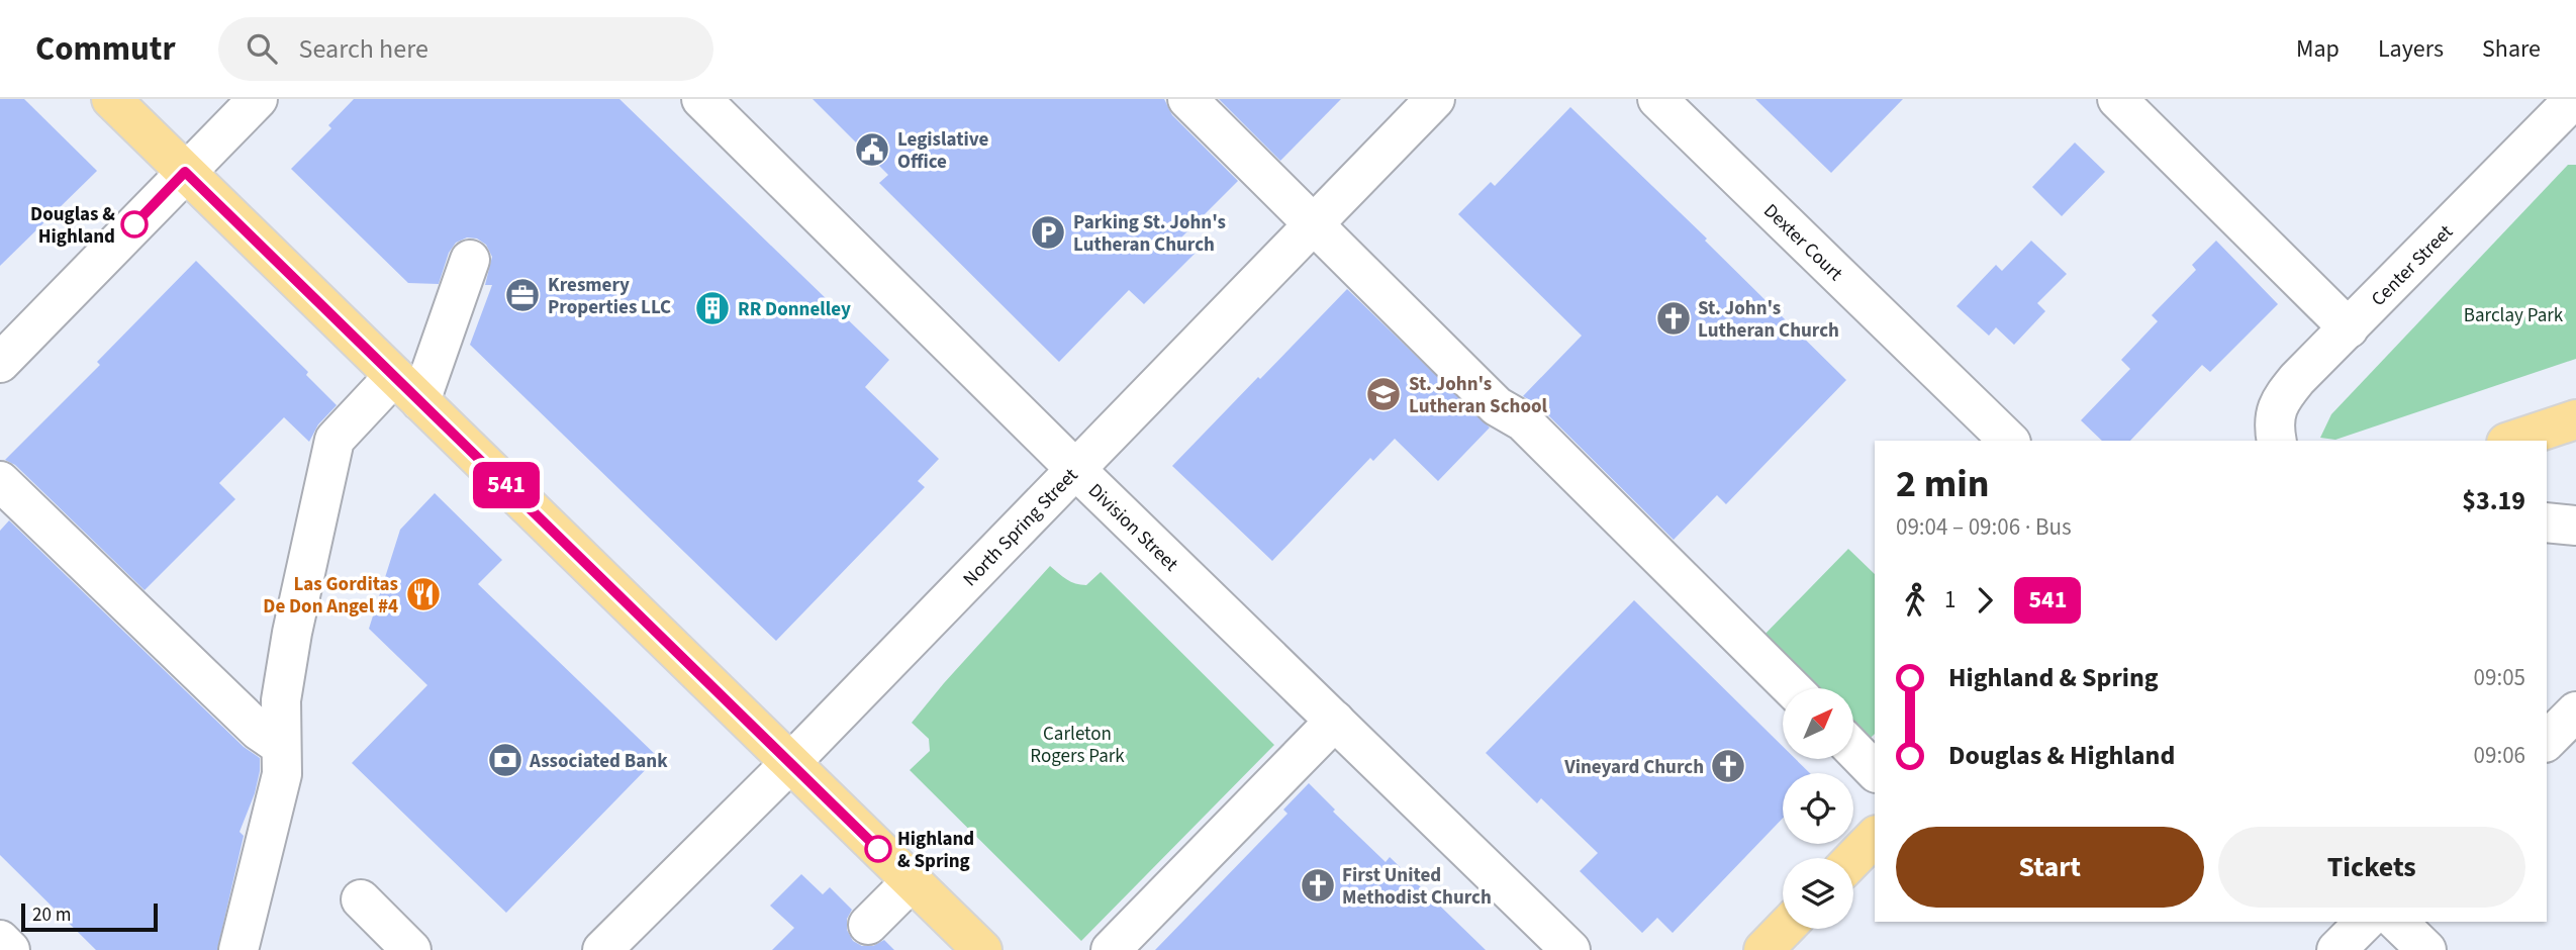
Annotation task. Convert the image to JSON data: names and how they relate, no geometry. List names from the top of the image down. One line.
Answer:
{"streets":{"street":["Dexter Court","Center Street","North Spring Street","Division Street"]},"crossings":[["North Spring Street","Division Street"]],"parks":["Barclay Park","Carleton Rogers Park"],"places":{"public building":["Legislative Office"],"other":["Douglas & Highland","Highland & Spring"],"parking":["Parking St. John's Lutheran Church"],"office":["Kresmery Properties LLC"],"building":["RR Donnelley"],"church":["St. John's Lutheran Church","Vineyard Church","First United Methodist Church"],"school or university":["St. John's Lutheran School"],"restaurant":["Las Gorditas De Don Angel #4"],"bank":["Associated Bank"]},"lines":["bus line 541"],"scale_bar":"20 m","north":"top right","page":{"header":"Commutr","search":"Search here","nav":["Map","Layers","Share"],"on_map":"541","heading":["2 min","09:04 – 09:06 · Bus","$3.19"],"legs":["1","541"],"list":[{"name":"Highland & Spring","value":"09:05"},{"name":"Douglas & Highland","value":"09:06"}],"buttons":["Start","Tickets"],"scale":"20 m"}}
